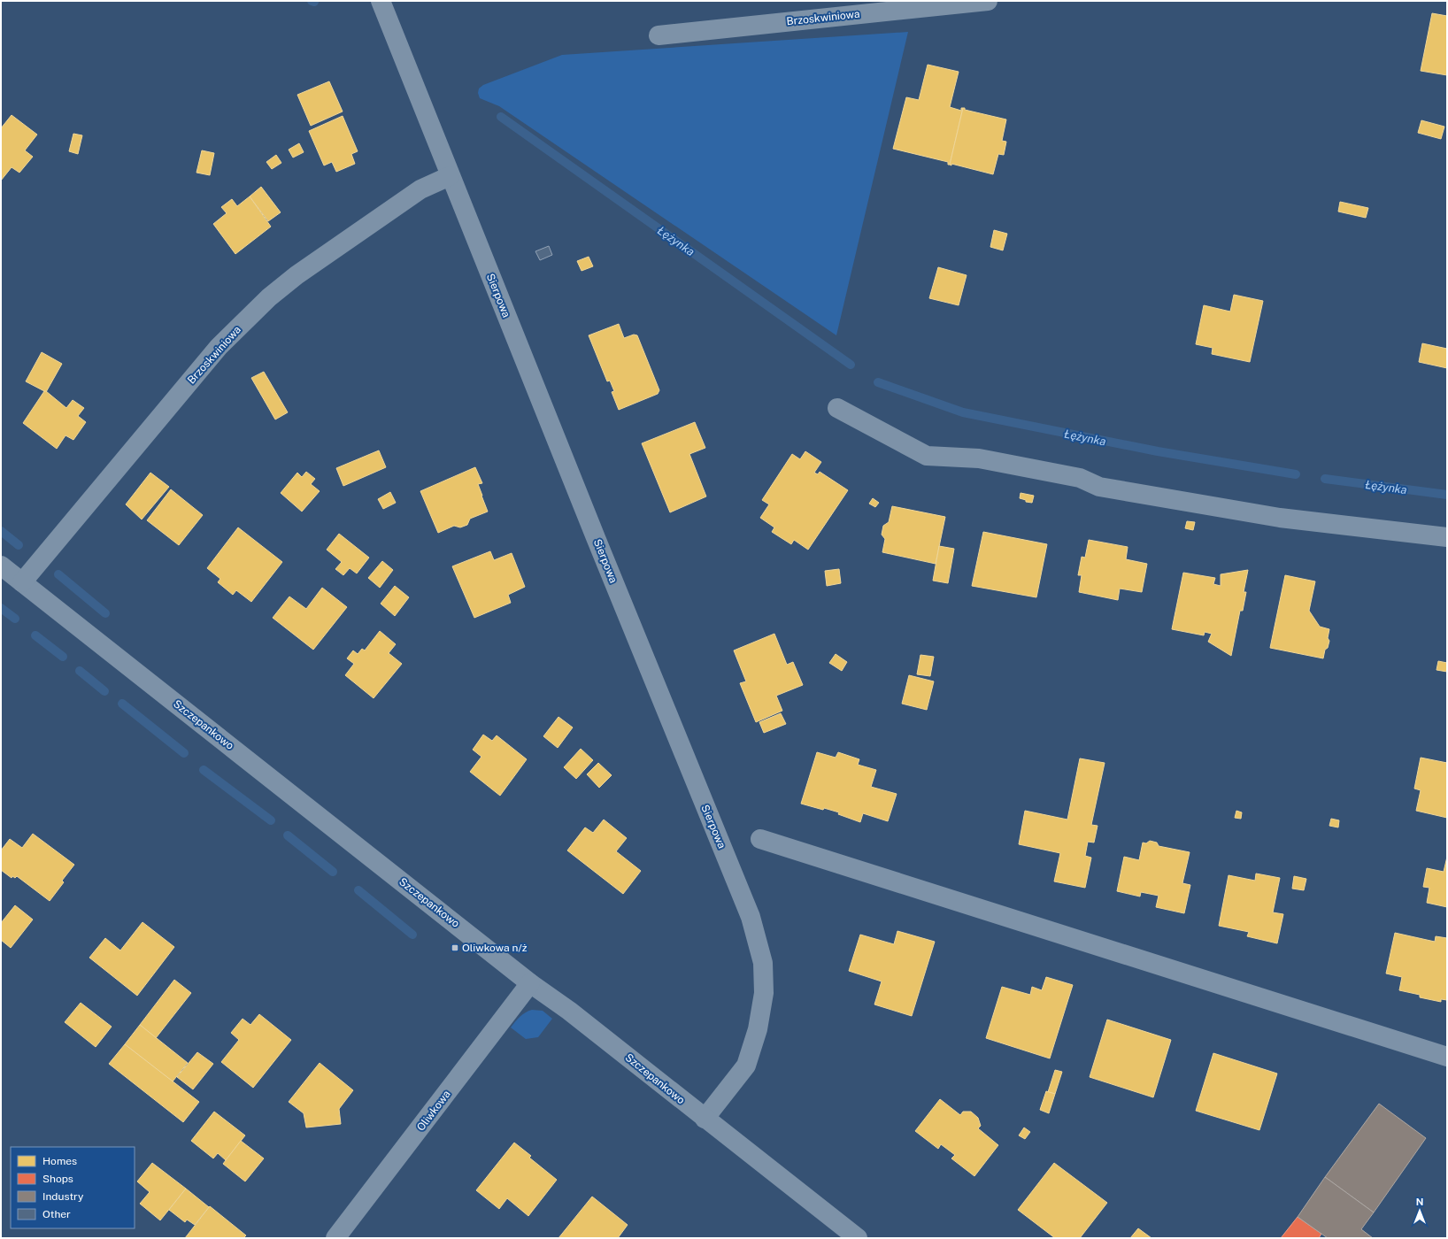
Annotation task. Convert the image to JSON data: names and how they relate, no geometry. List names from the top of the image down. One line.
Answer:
{"streets":{"street":["Brzoskwiniowa","Sierpowa","Szczepankowo","Oliwkowa"]},"crossings":[["Brzoskwiniowa","Sierpowa"],["Brzoskwiniowa","Szczepankowo"],["Sierpowa","Szczepankowo"],["Szczepankowo","Oliwkowa"]],"water":["Łężynka"],"places":{"transit":["Oliwkowa n/ż"]},"legend":["Homes","Shops","Industry","Other"],"north":"top"}
